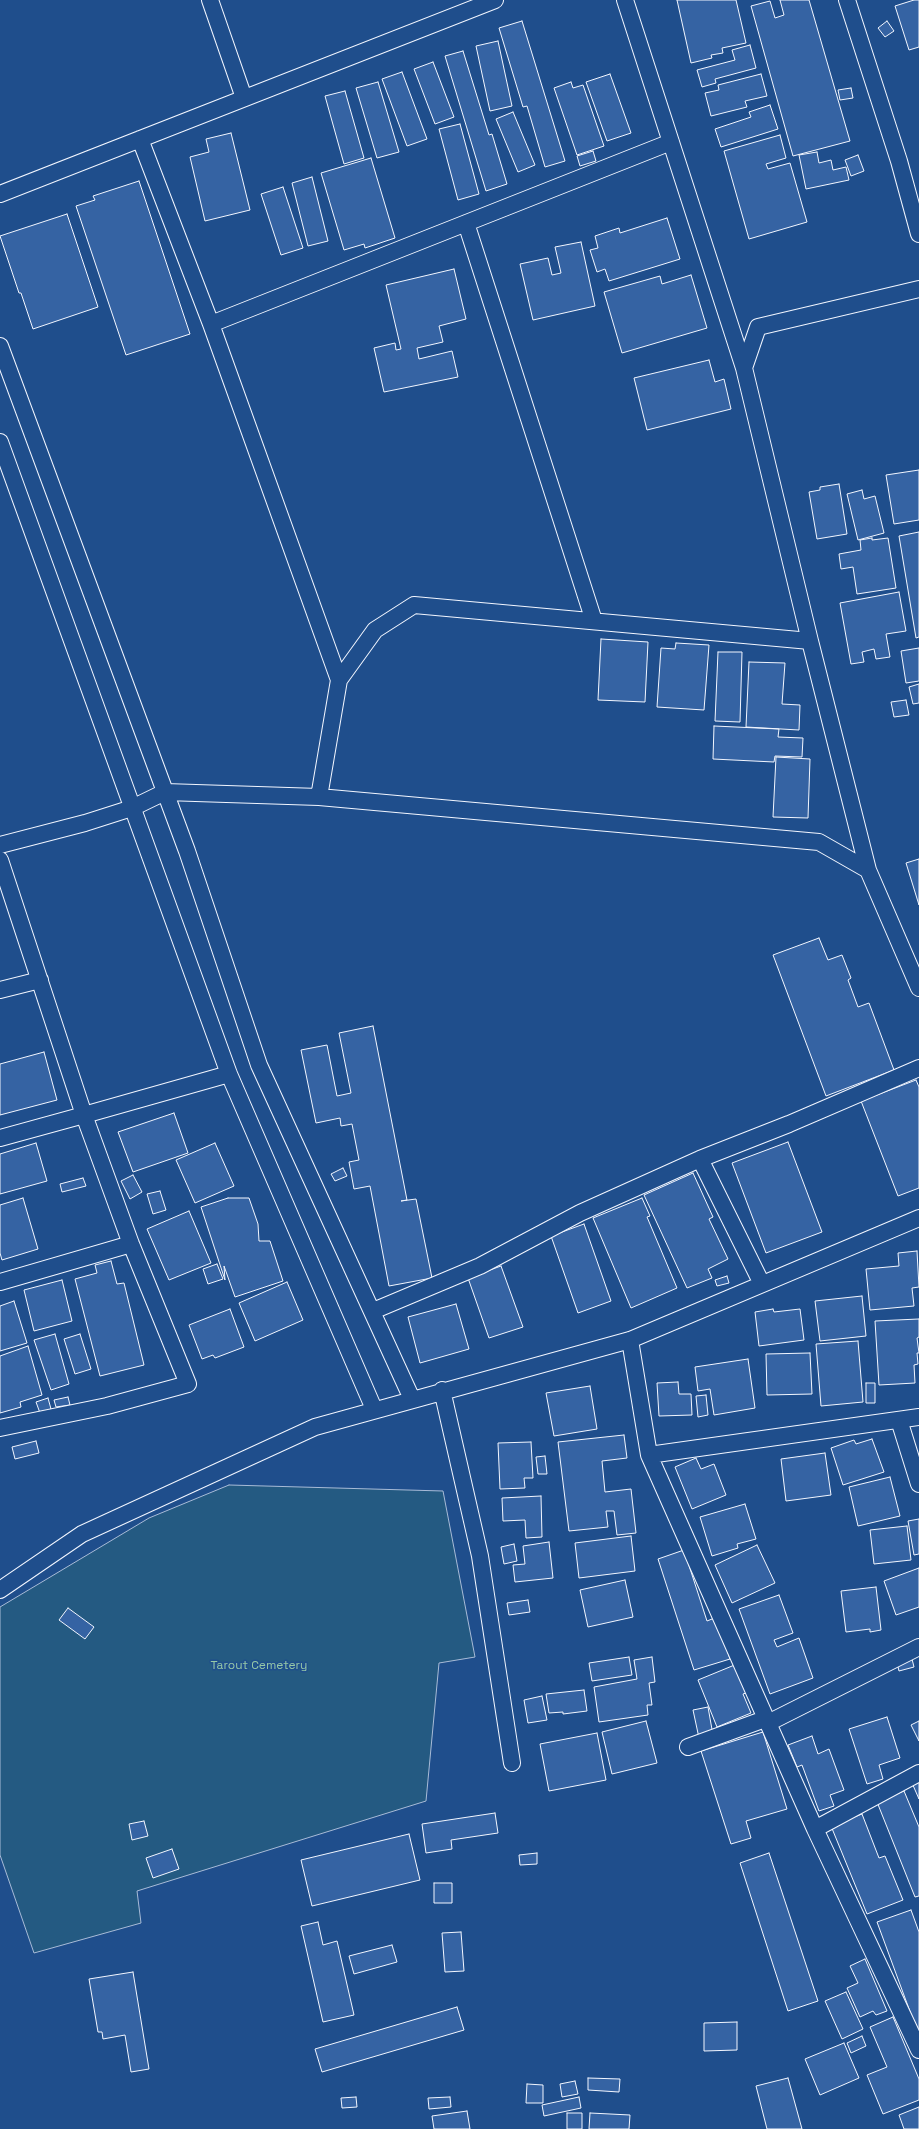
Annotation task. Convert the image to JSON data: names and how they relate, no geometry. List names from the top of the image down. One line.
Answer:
{"parks":["Tarout Cemetery"]}
